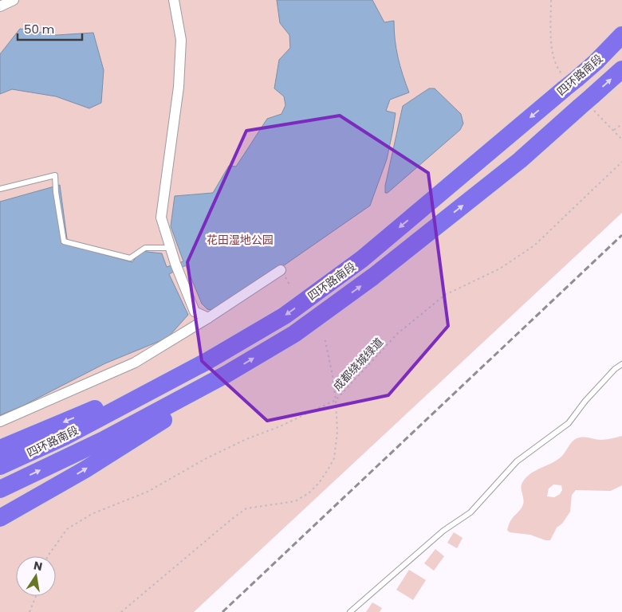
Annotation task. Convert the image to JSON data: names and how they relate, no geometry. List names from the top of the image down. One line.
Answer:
{"streets":{"highway":["四环路南段"],"path":["成都绕城绿道"]},"parks":["花田湿地公园"],"scale_bar":"50 m","north":"top"}
